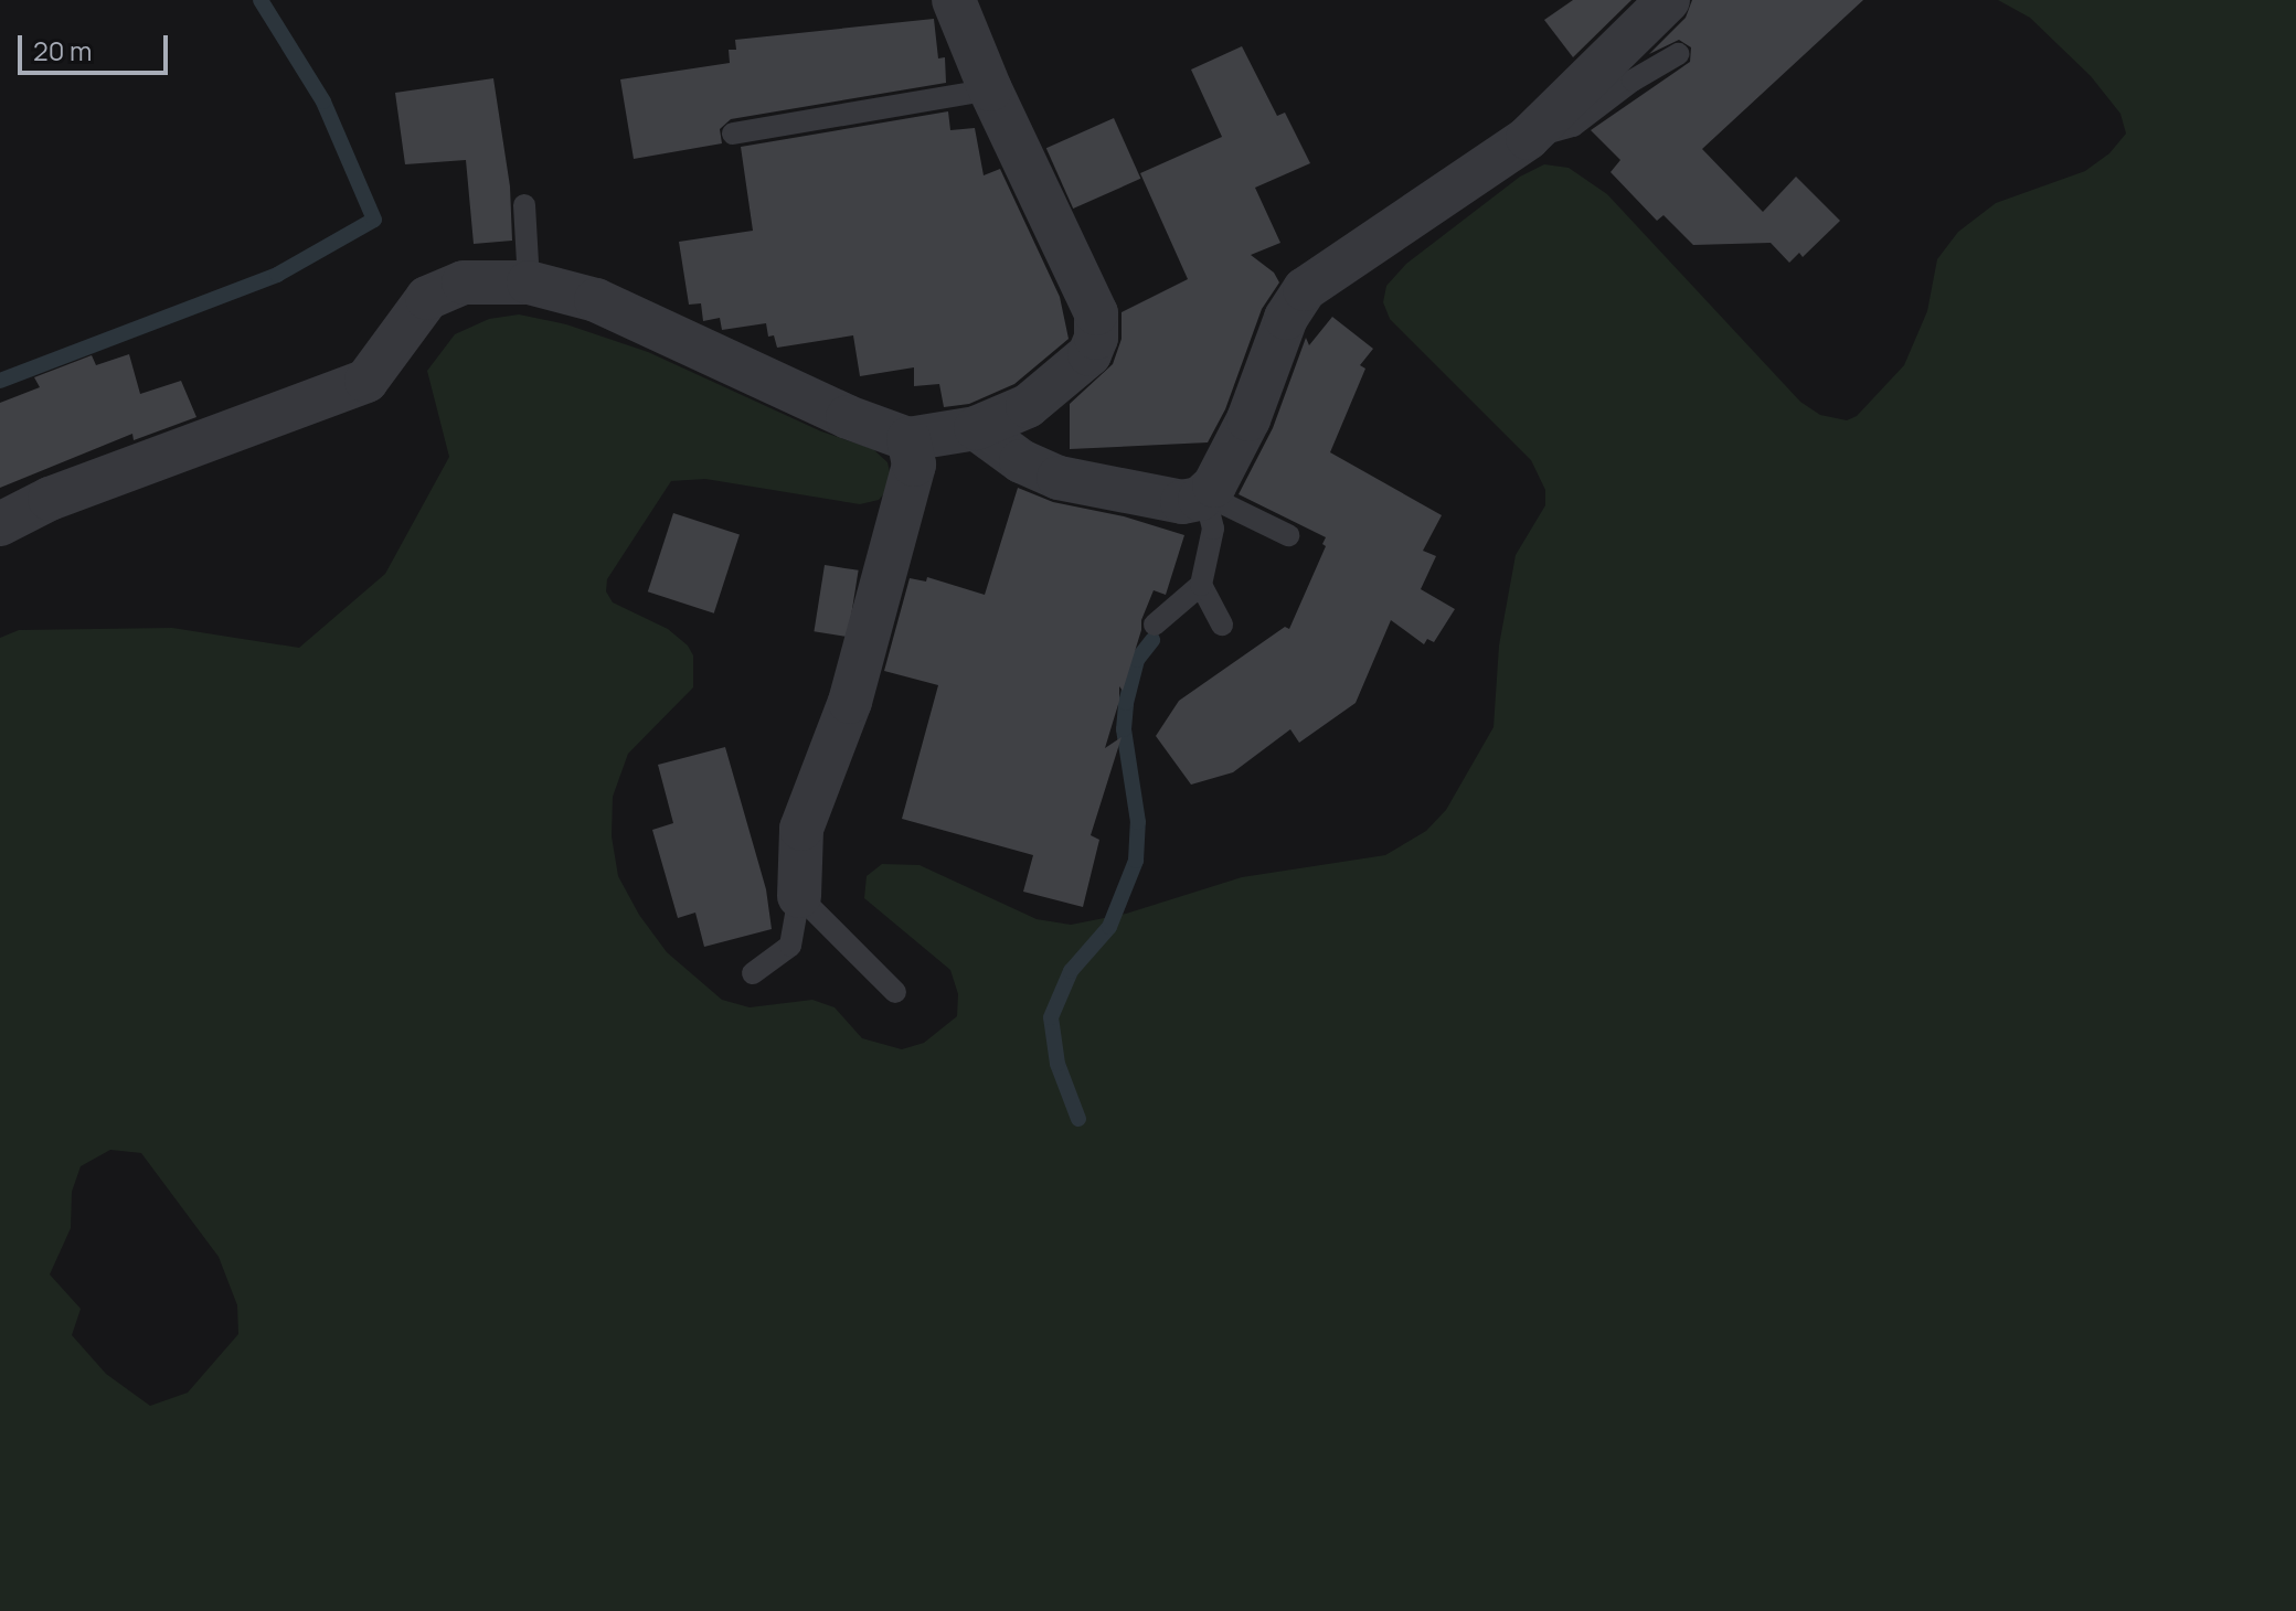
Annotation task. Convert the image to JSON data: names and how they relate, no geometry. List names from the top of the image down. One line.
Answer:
{"scale_bar":"20 m"}
